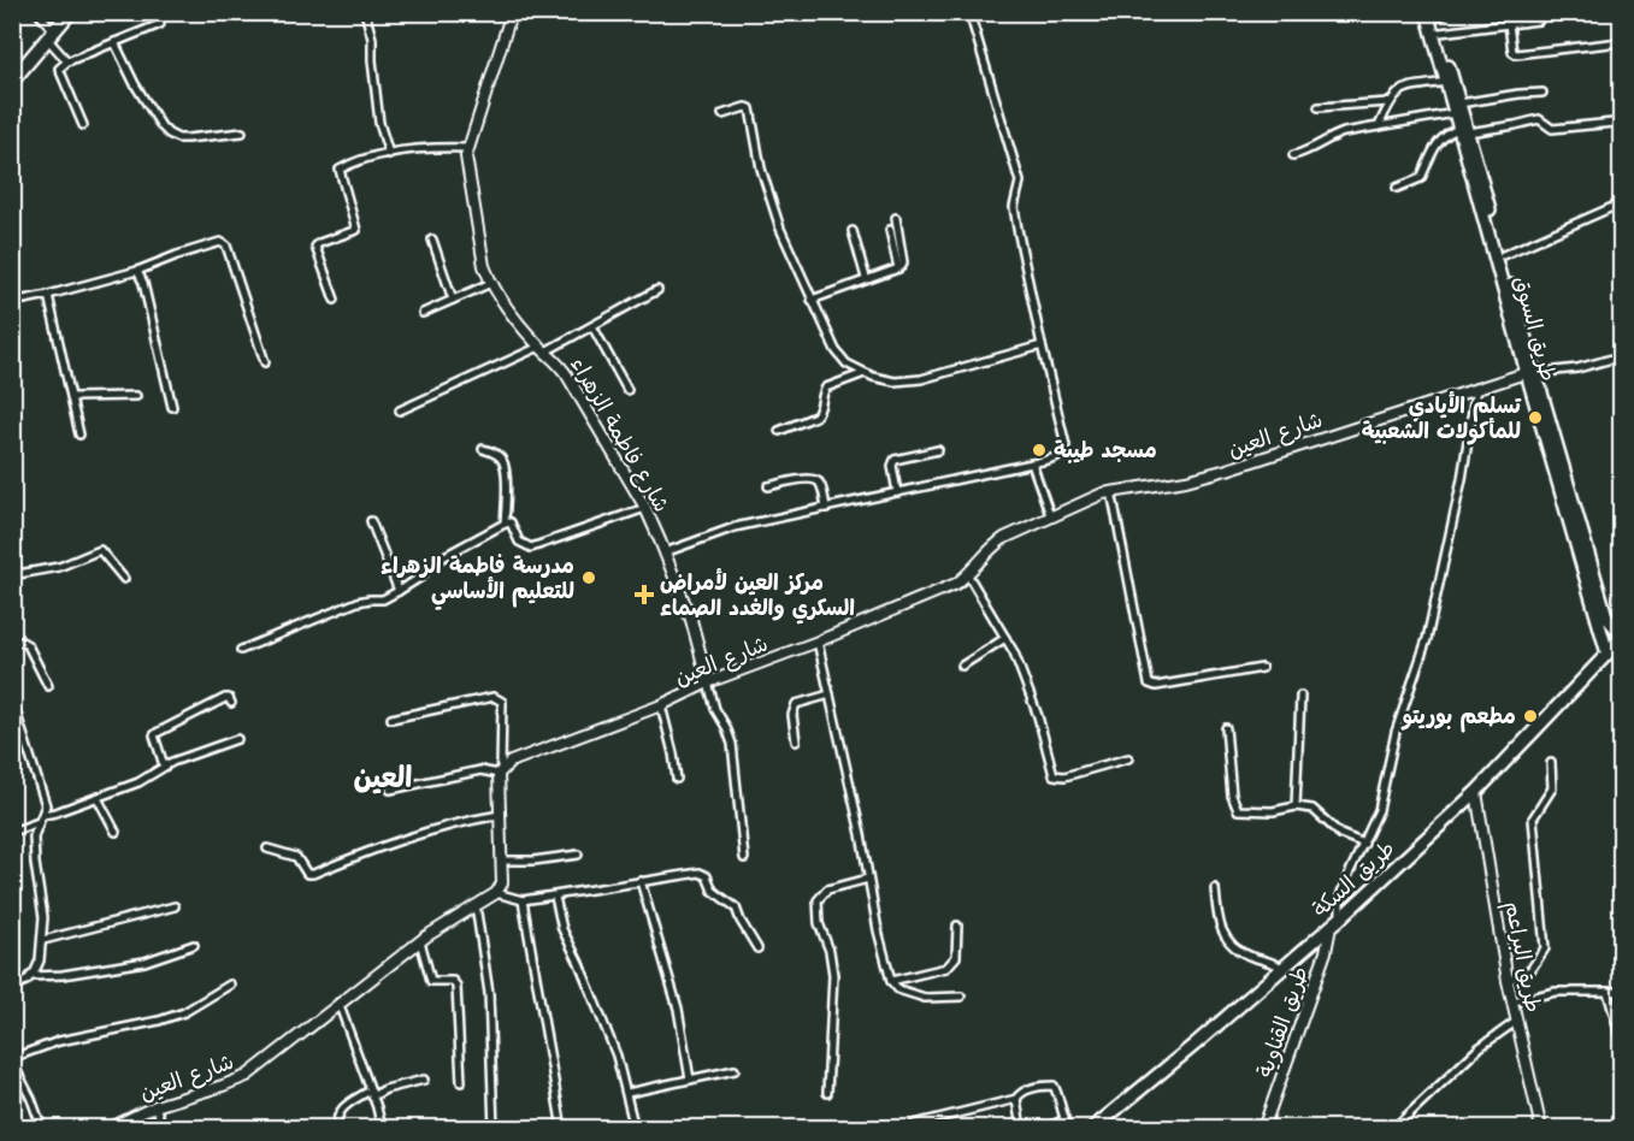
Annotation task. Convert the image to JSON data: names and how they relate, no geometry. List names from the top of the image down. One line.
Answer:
{"streets":{"main road":["طريق السوق","طريق السكة"],"street":["شارع فاطمة الزهراء","شارع العين","طريق البراعم","طريق القناوية"]},"crossings":[["طريق السوق","شارع العين"],["طريق السوق","طريق السكة"],["شارع فاطمة الزهراء","شارع العين"],["طريق السكة","طريق البراعم"],["طريق السكة","طريق القناوية"]],"districts":["العين"],"places":{"other":["تسلم الأيادي للمأكولات الشعبية","مسجد طيبة","مدرسة فاطمة الزهراء للتعليم الأساسي","مطعم بوريتو"],"health":["مركز العين لأمراض السكري والغدد الصماء"]}}
